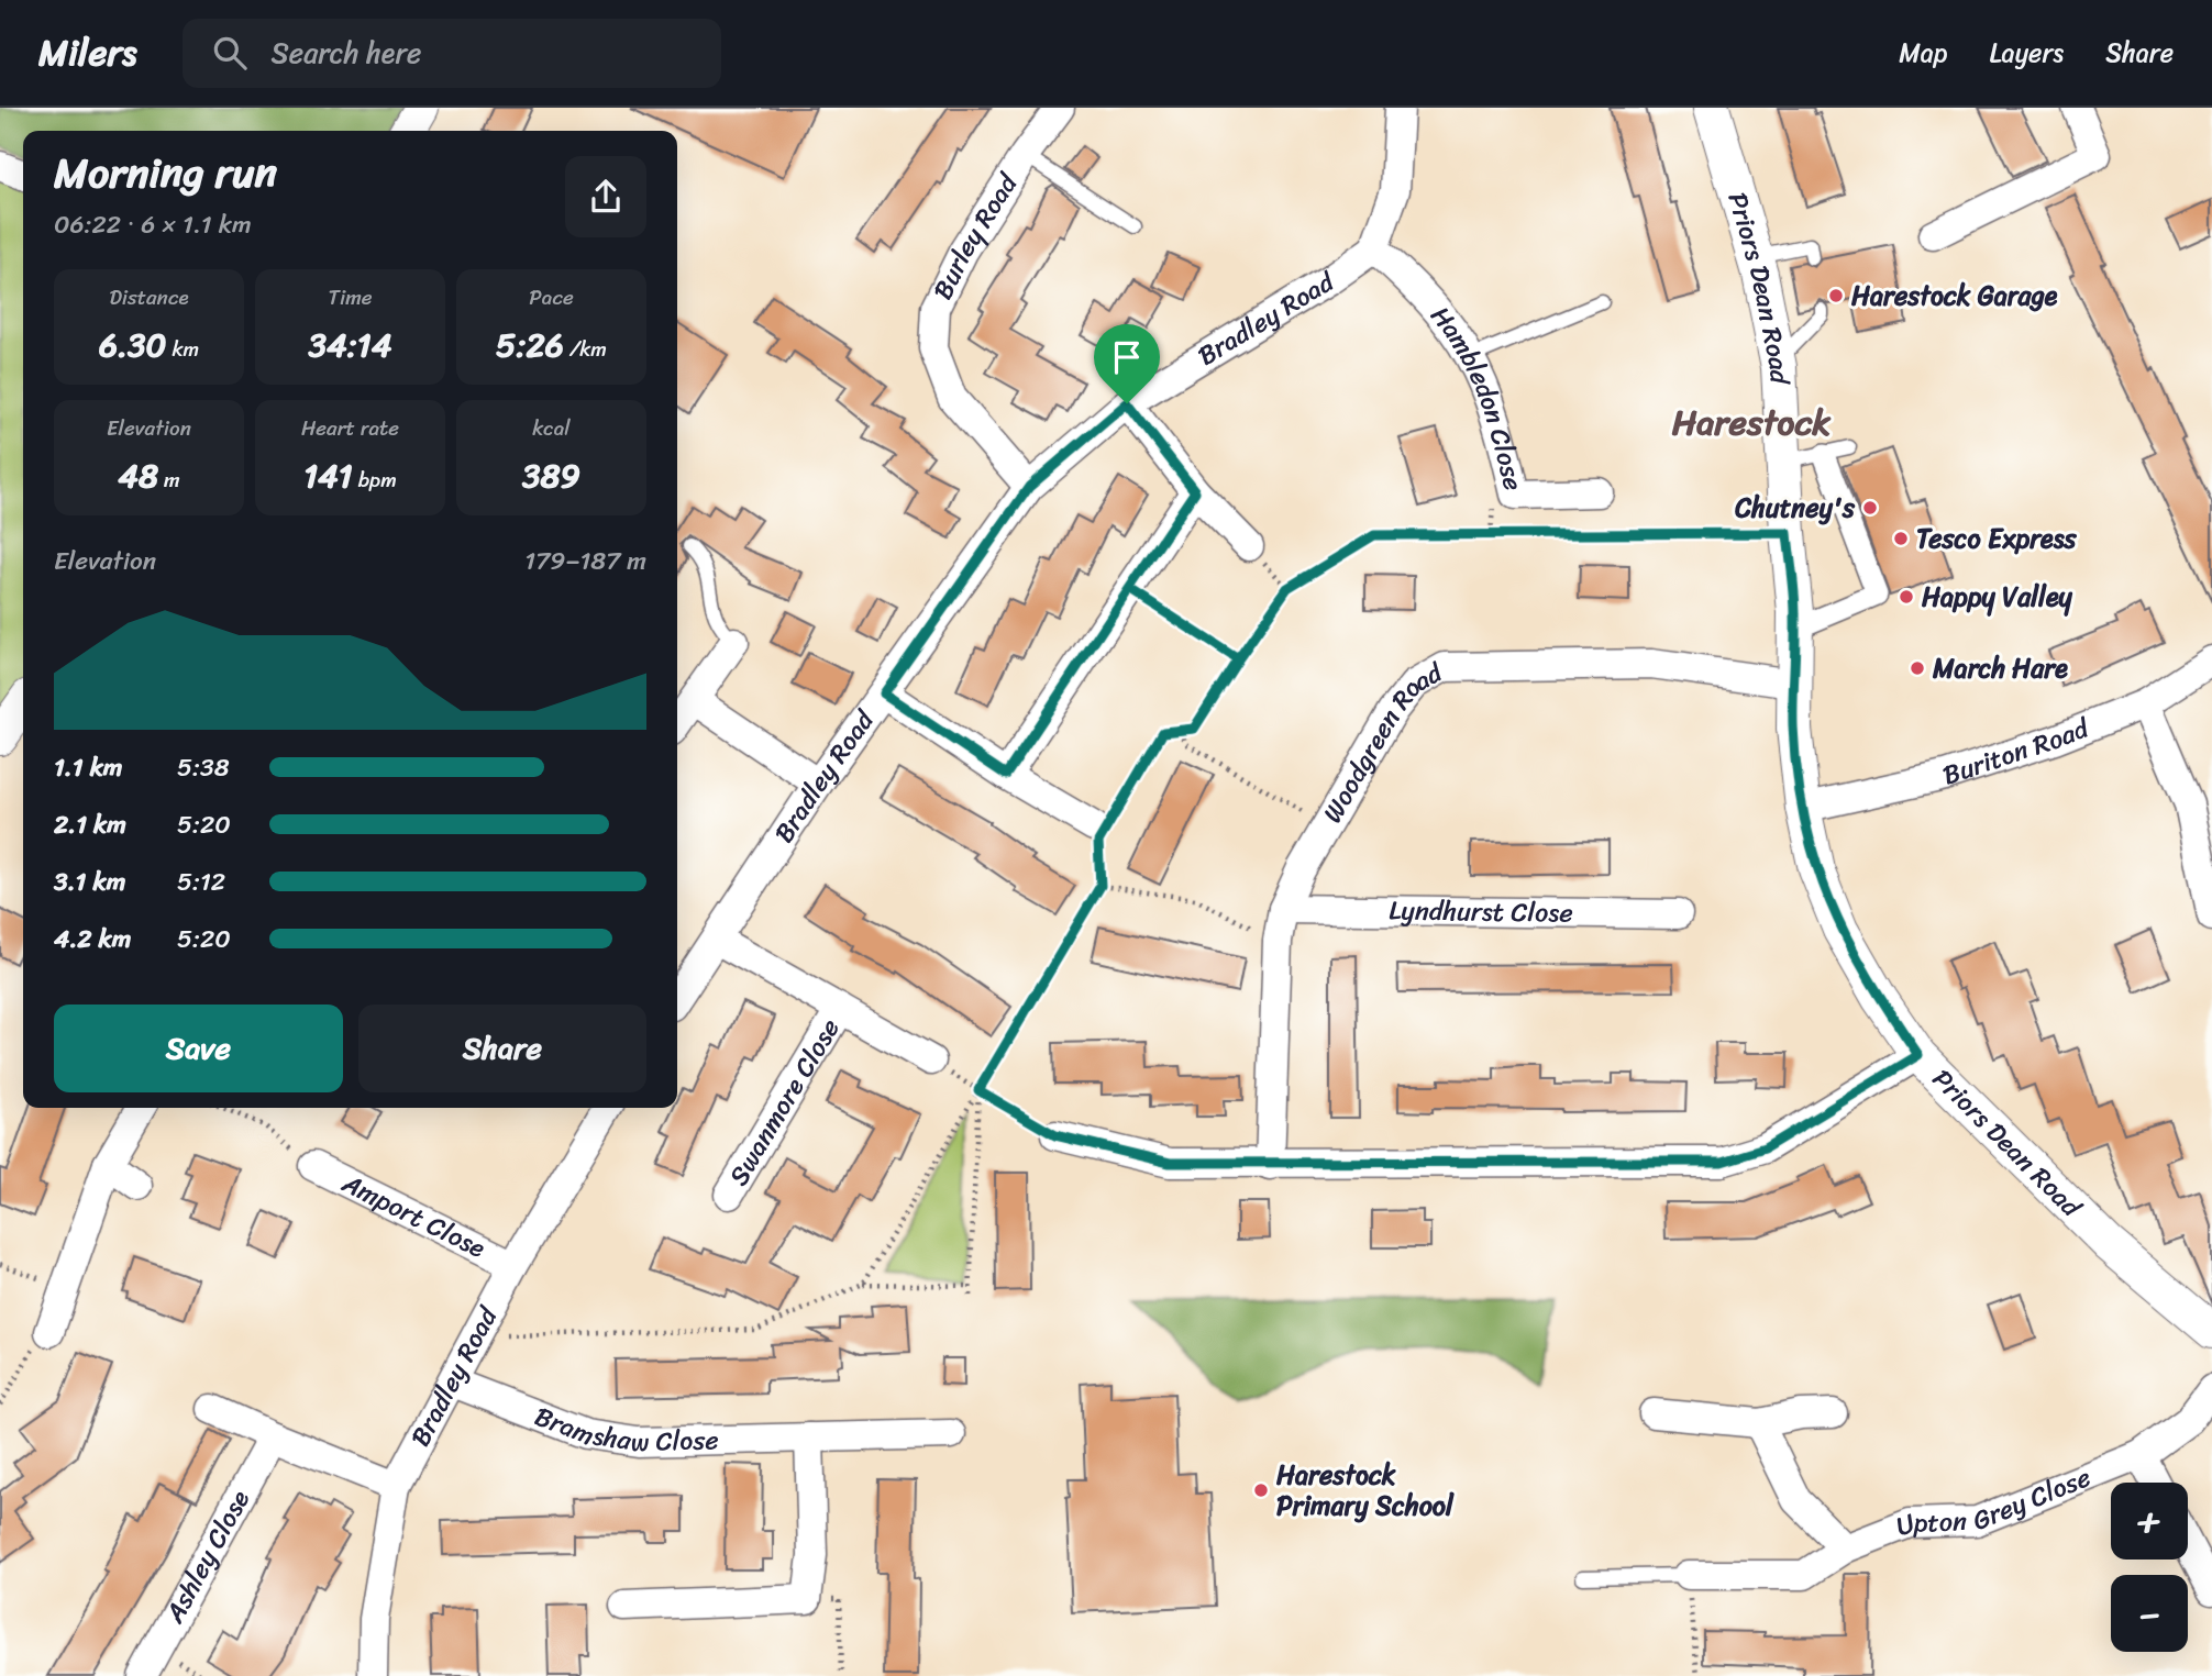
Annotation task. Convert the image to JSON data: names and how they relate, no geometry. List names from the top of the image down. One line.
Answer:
{"streets":{"street":["Burley Road","Priors Dean Road","Bradley Road","Hambledon Close","Woodgreen Road","Buriton Road","Lyndhurst Close","Swanmore Close","Amport Close","Bramshaw Close","Upton Grey Close","Ashley Close"]},"crossings":[["Burley Road","Bradley Road"],["Priors Dean Road","Woodgreen Road"],["Priors Dean Road","Buriton Road"],["Bradley Road","Hambledon Close"],["Bradley Road","Swanmore Close"],["Bradley Road","Amport Close"],["Bradley Road","Bramshaw Close"],["Woodgreen Road","Lyndhurst Close"]],"districts":["Harestock"],"places":["Harestock Garage","Chutney's","Tesco Express","Happy Valley","March Hare","Harestock Primary School"],"page":{"header":"Milers","search":"Search here","nav":["Map","Layers","Share"],"heading":["Morning run","06:22 · 6 × 1.1 km"],"stats":[["Distance","6.30 km"],["Time","34:14"],["Pace","5:26 /km"],["Elevation","48 m"],["Heart rate","141 bpm"],["kcal","389"]],"chart":["Elevation","179–187 m"],"list":[{"name":"1.1 km","note":"5:38"},{"name":"2.1 km","note":"5:20"},{"name":"3.1 km","note":"5:12"},{"name":"4.2 km","note":"5:20"}],"buttons":["Save","Share"],"map_buttons":["+","−"]}}
